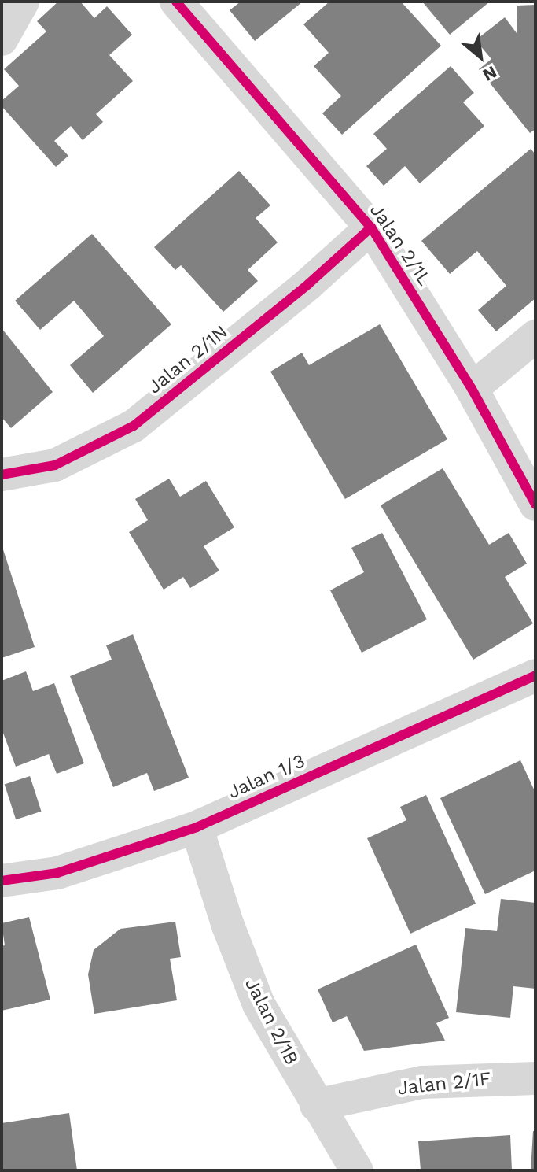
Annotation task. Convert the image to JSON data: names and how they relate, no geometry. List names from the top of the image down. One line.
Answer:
{"streets":{"street":["Jalan 2/1L","Jalan 2/1N","Jalan 1/3","Jalan 2/1B","Jalan 2/1F"]},"crossings":[["Jalan 2/1L","Jalan 2/1N"],["Jalan 1/3","Jalan 2/1B"],["Jalan 2/1B","Jalan 2/1F"]],"north":"bottom right"}
